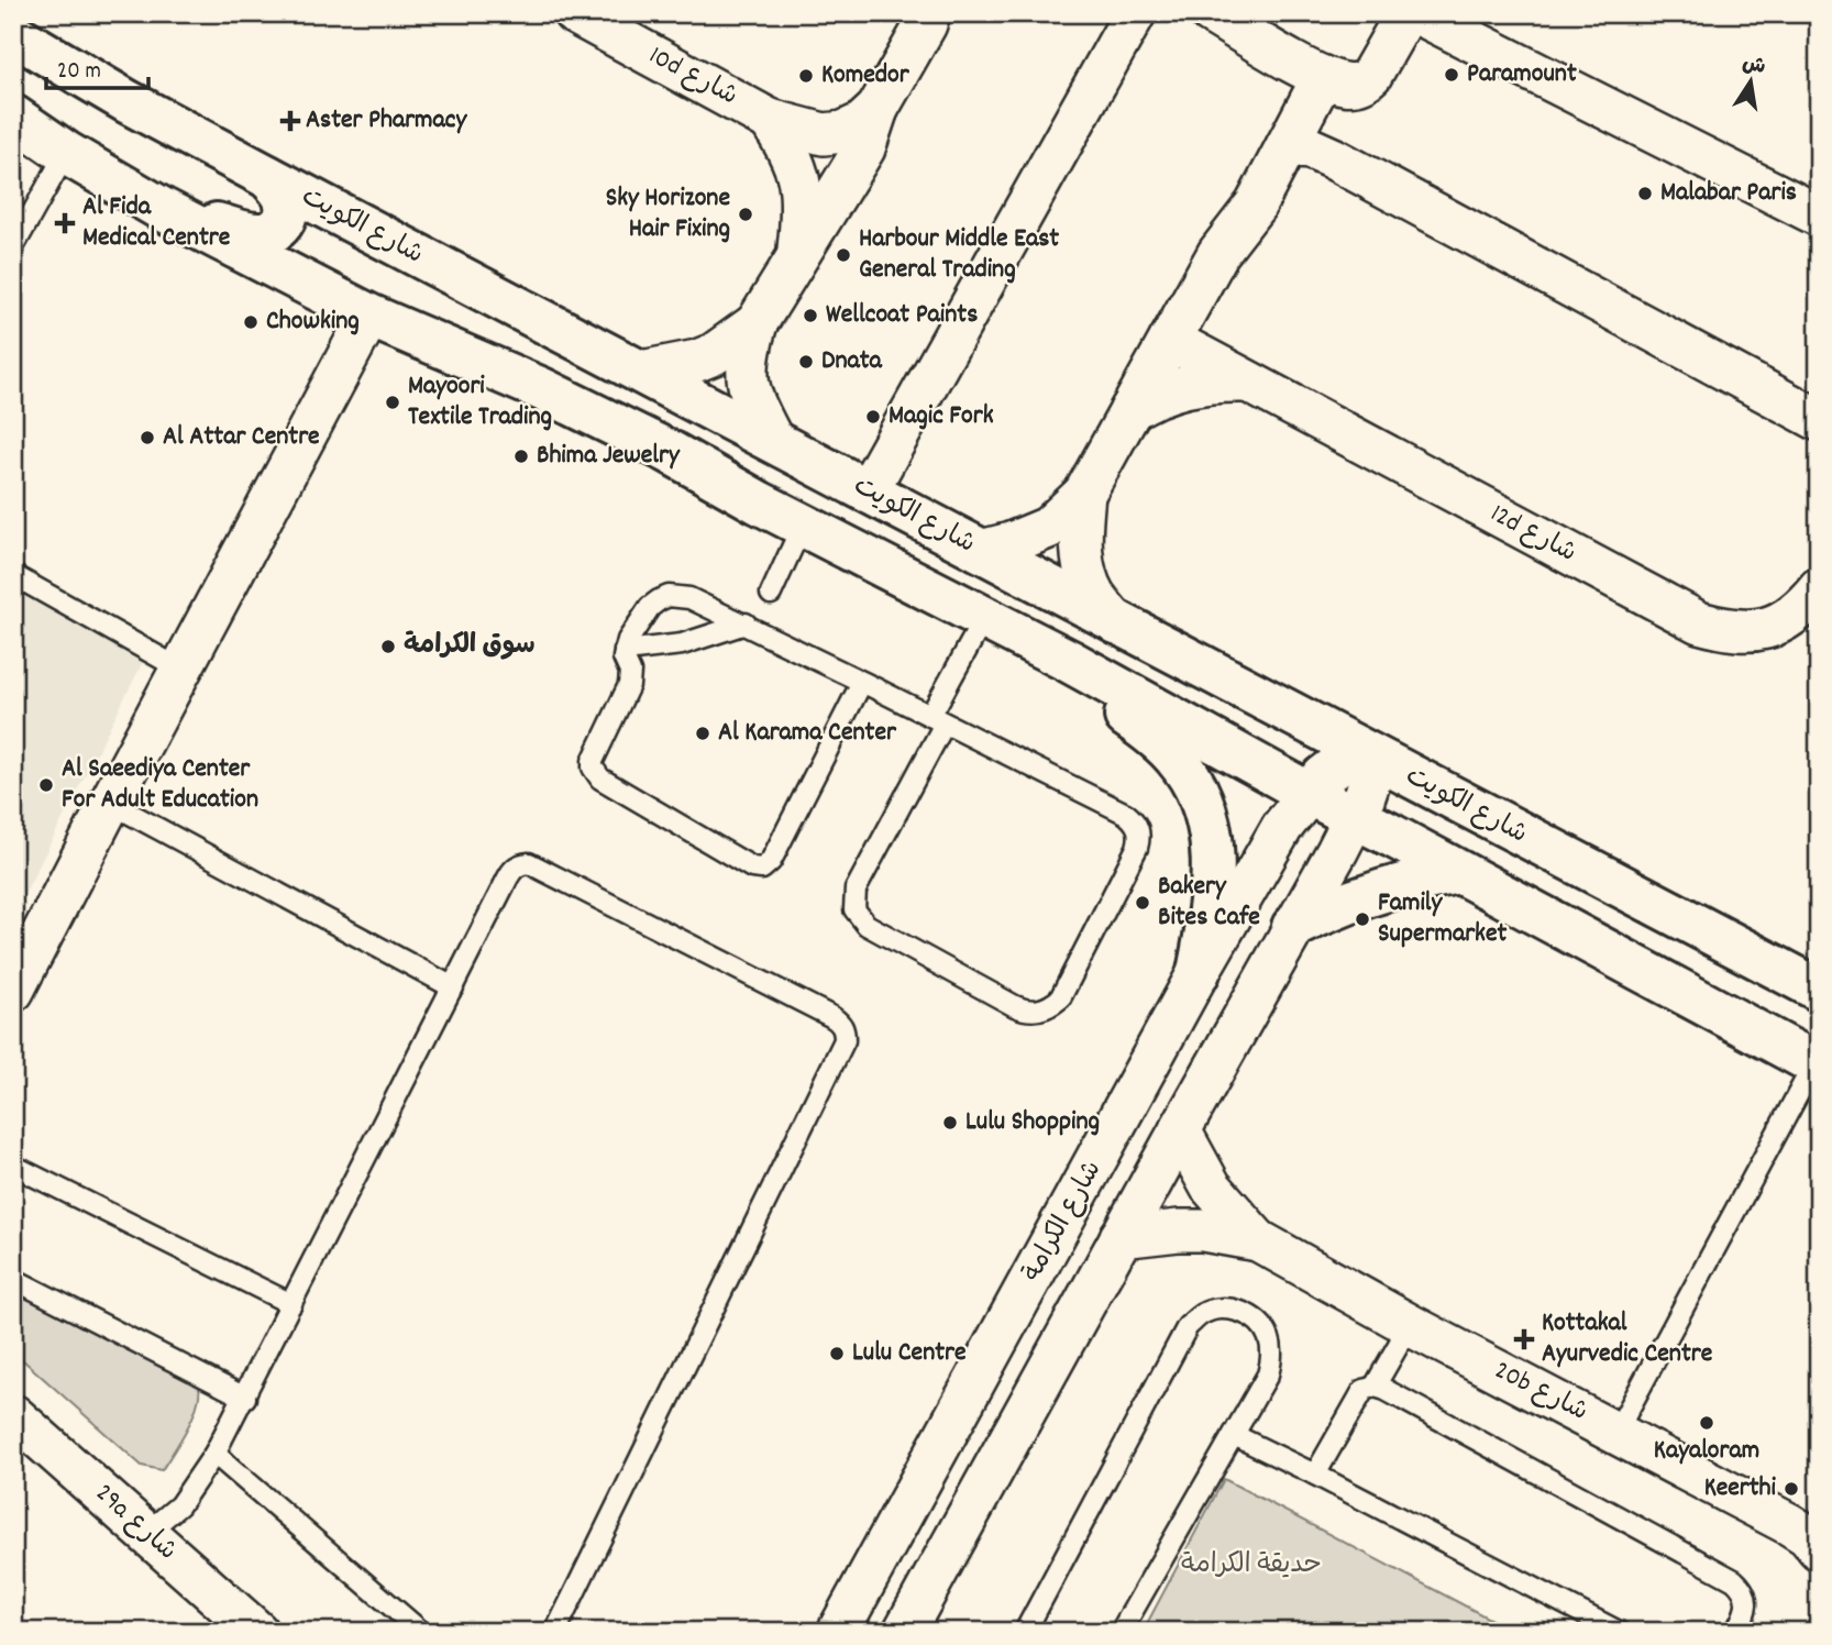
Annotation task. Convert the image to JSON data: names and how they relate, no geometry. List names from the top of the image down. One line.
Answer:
{"streets":{"main road":["شارع الكويت"],"street":["10d شارع","12d شارع","شارع الكرامة","20b شارع","29a شارع"]},"crossings":[["10d شارع","شارع الكويت"],["شارع الكويت","شارع الكرامة"]],"parks":["حديقة الكرامة"],"places":{"other":["Paramount","Komedor","Malabar Paris","Sky Horizone Hair Fixing","Harbour Middle East General Trading","Wellcoat Paints","Chowking","Dnata","Mayoori Textile Trading","Magic Fork","Al Attar Centre","Bhima Jewelry","سوق الكرامة","Al Karama Center","Al Saeediya Center For Adult Education","Bakery Bites Cafe","Family Supermarket","Lulu Shopping","Lulu Centre","Kayaloram","Keerthi"],"health":["Aster Pharmacy","Al Fida Medical Centre","Kottakal Ayurvedic Centre"]},"scale_bar":"20 m","north":"top"}
